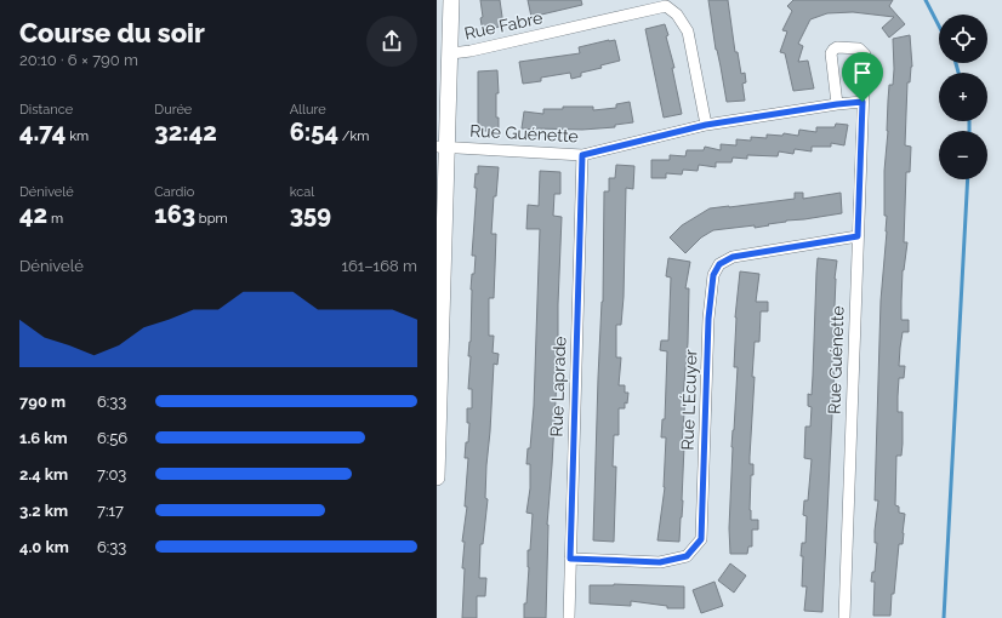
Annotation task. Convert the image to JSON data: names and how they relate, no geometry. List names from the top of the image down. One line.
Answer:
{"streets":{"street":["Rue Fabre","Rue Guénette","Rue Laprade","Rue L'Écuyer"]},"crossings":[["Rue Fabre","Rue Guénette"],["Rue Guénette","Rue Laprade"],["Rue Guénette","Rue L'Écuyer"],["Rue Laprade","Rue L'Écuyer"]],"page":{"heading":["Course du soir","20:10 · 6 × 790 m"],"map_buttons":["+","−"],"stats":[["Distance","4.74 km"],["Durée","32:42"],["Allure","6:54 /km"],["Dénivelé","42 m"],["Cardio","163 bpm"],["kcal","359"]],"chart":["Dénivelé","161–168 m"],"list":[{"name":"790 m","note":"6:33"},{"name":"1.6 km","note":"6:56"},{"name":"2.4 km","note":"7:03"},{"name":"3.2 km","note":"7:17"},{"name":"4.0 km","note":"6:33"}]}}
